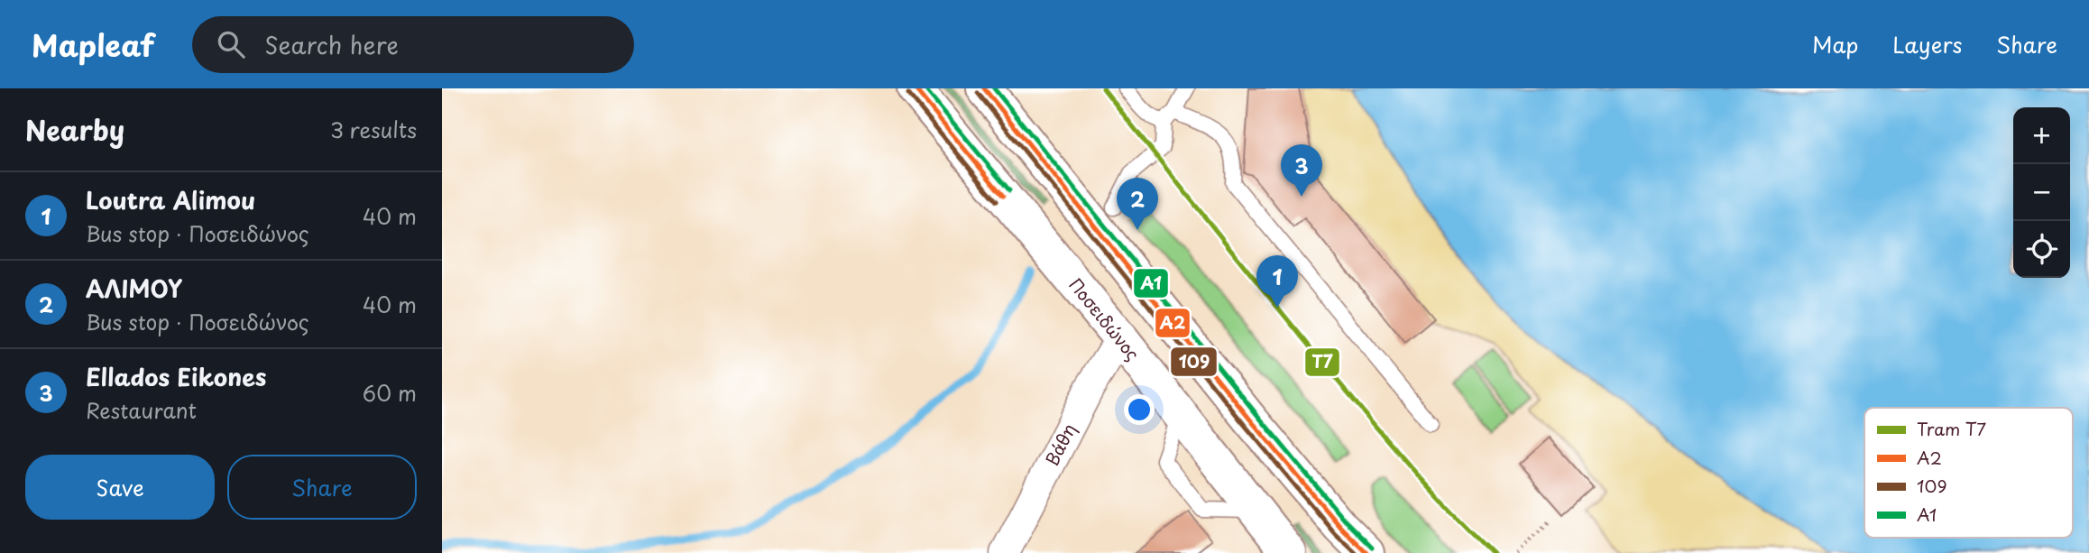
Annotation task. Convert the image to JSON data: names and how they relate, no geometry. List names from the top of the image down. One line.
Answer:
{"streets":{"highway":["Ποσειδώνος"],"street":["Βάθη"]},"crossings":[["Ποσειδώνος","Βάθη"]],"lines":["tram line Τ7","transit line Α2","transit line Α1","transit line 109"],"legend":["Tram Τ7","Α2","109","Α1"],"page":{"header":"Mapleaf","search":"Search here","nav":["Map","Layers","Share"],"heading":["Nearby","3 results"],"map_buttons":["+","−"],"pins":["3","2","1"],"list":[{"mark":"1","name":"Loutra Alimou","note":"Bus stop · Ποσειδώνος","value":"40 m"},{"mark":"2","name":"ΑΛΙΜΟΥ","note":"Bus stop · Ποσειδώνος","value":"40 m"},{"mark":"3","name":"Ellados Eikones","note":"Restaurant","value":"60 m"}],"buttons":["Save","Share"]}}
